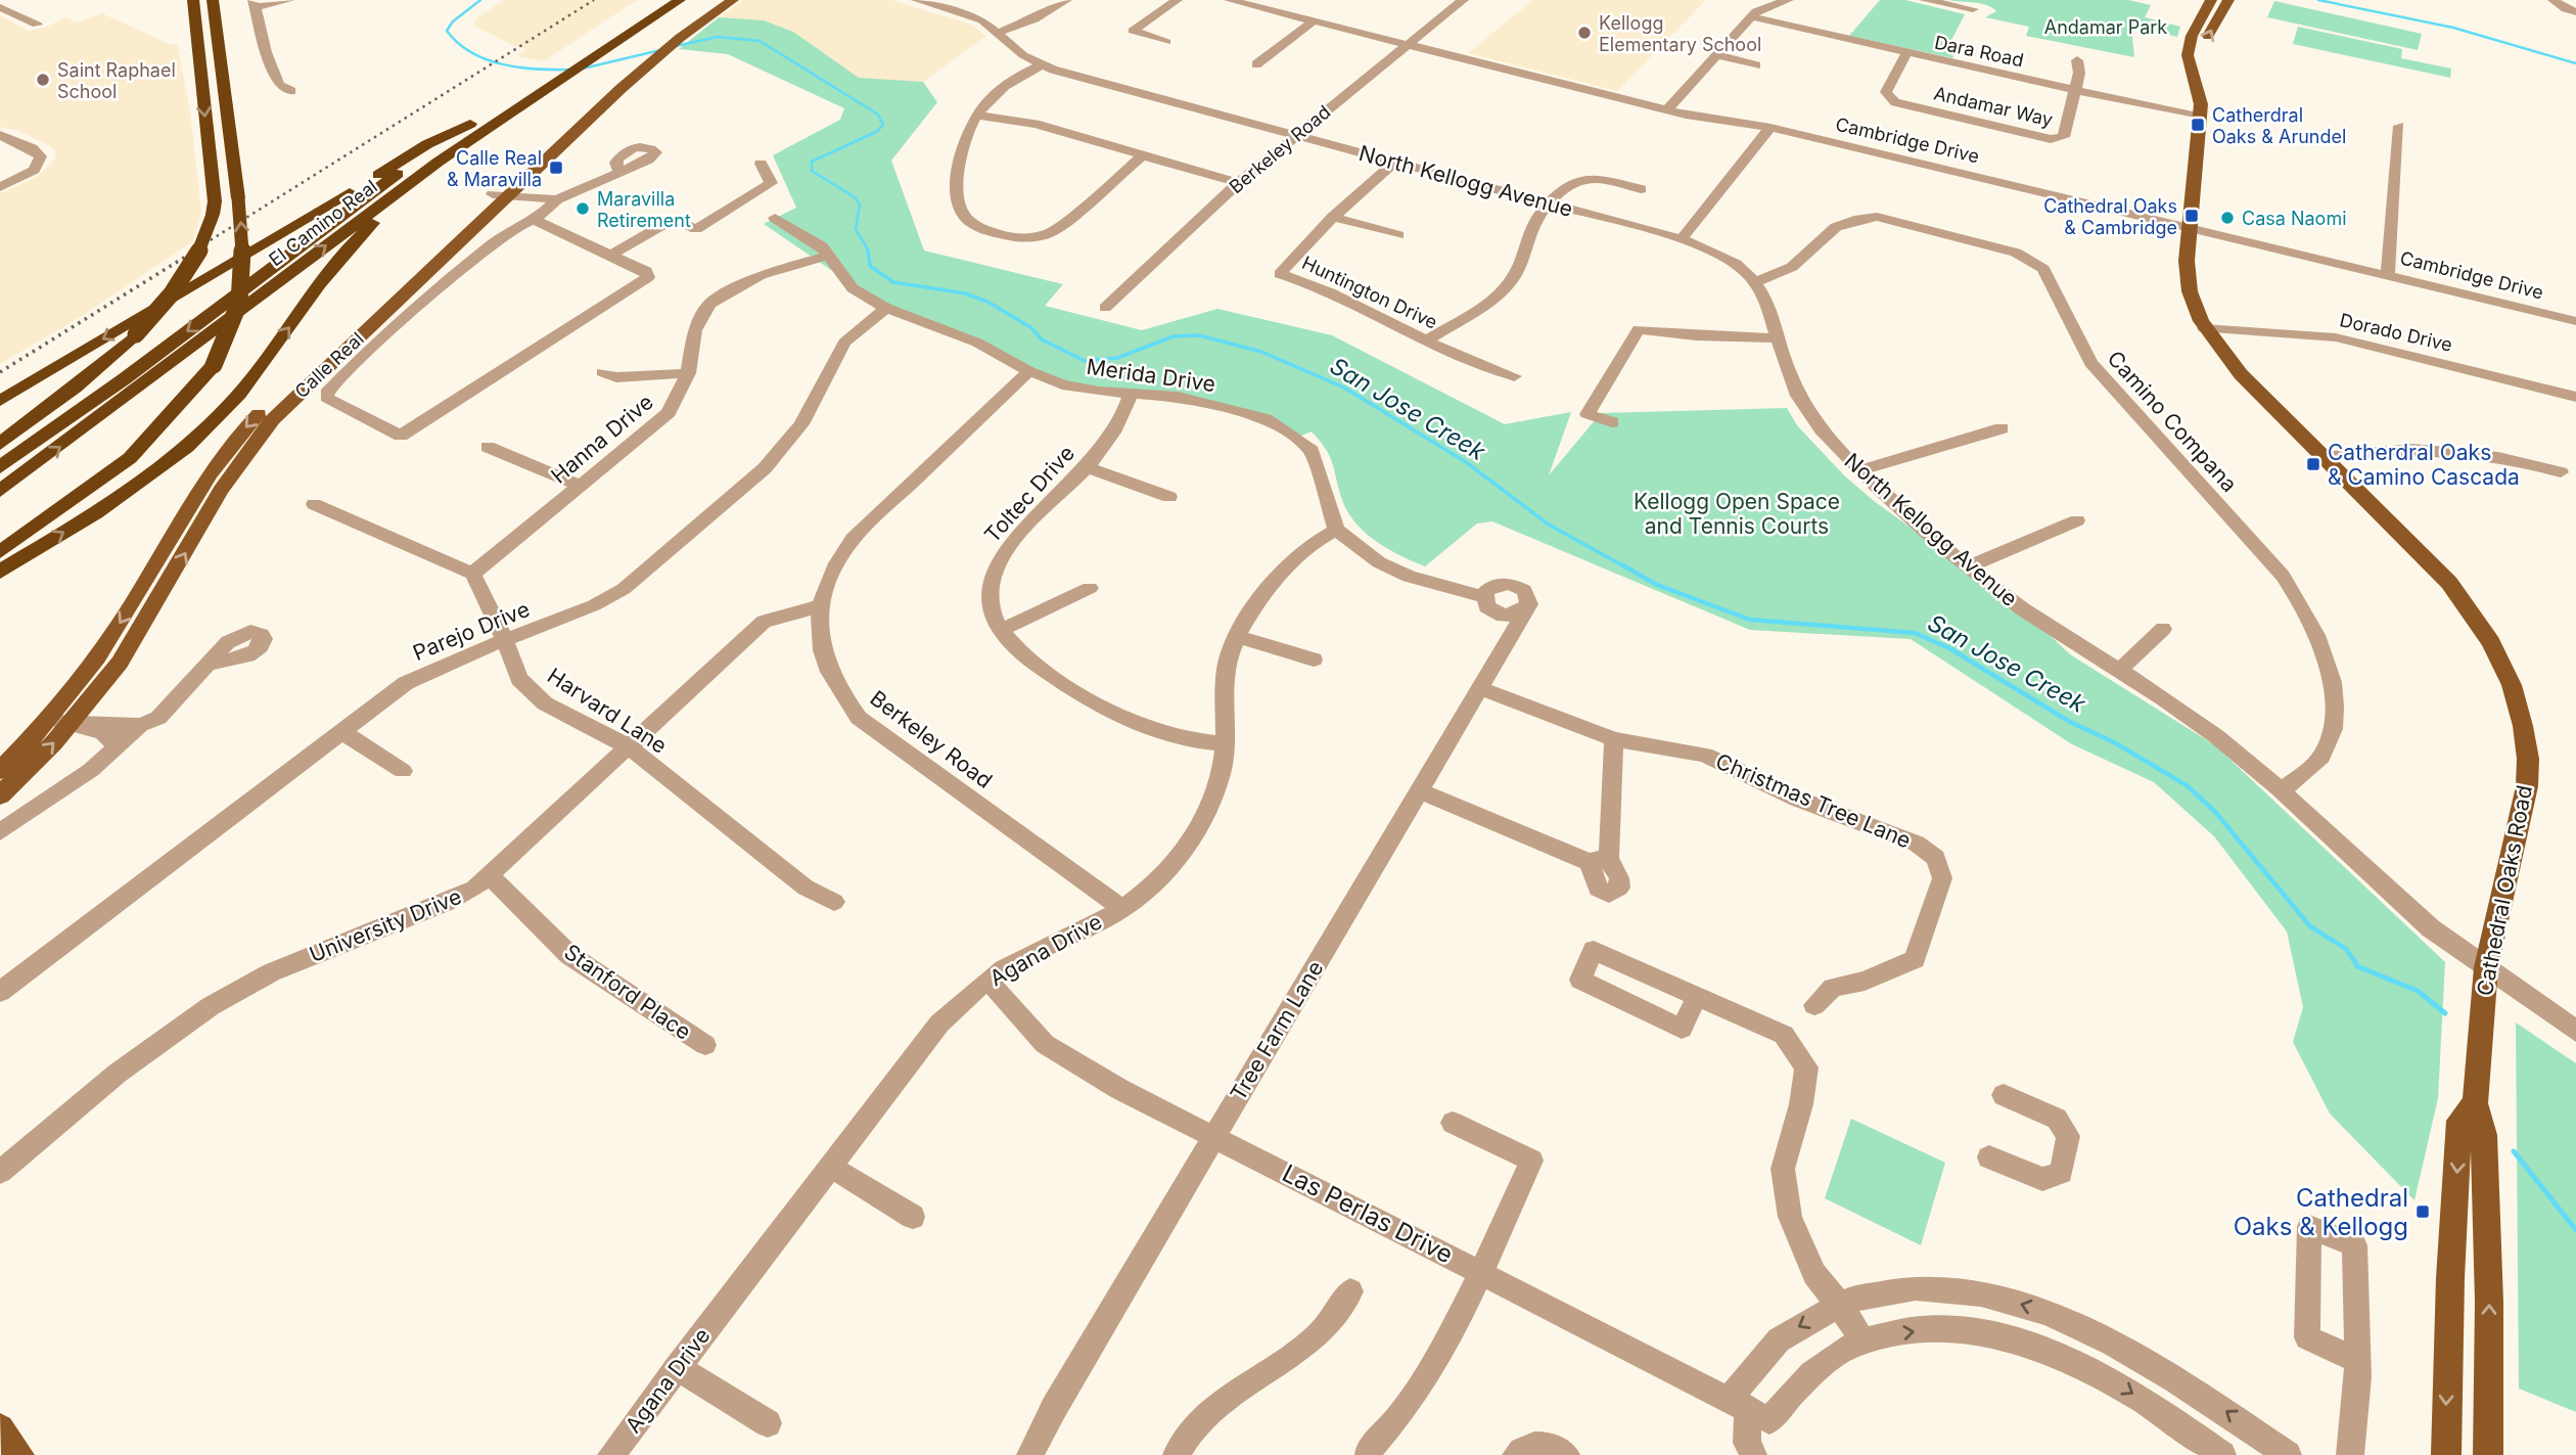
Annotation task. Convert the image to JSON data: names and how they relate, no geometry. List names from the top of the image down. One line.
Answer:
{"streets":{"highway":["El Camino Real"],"main road":["Calle Real","Cathedral Oaks Road"],"street":["Dara Road","Andamar Way","Cambridge Drive","Berkeley Road","North Kellogg Avenue","Huntington Drive","Dorado Drive","Merida Drive","Camino Compana","Hanna Drive","Toltec Drive","Parejo Drive","Harvard Lane","Christmas Tree Lane","University Drive","Agana Drive","Stanford Place","Tree Farm Lane","Las Perlas Drive"]},"crossings":[["Dara Road","Andamar Way"],["Dara Road","Cathedral Oaks Road"],["Cambridge Drive","Berkeley Road"],["Cambridge Drive","Cathedral Oaks Road"],["Berkeley Road","North Kellogg Avenue"],["Berkeley Road","Merida Drive"],["Berkeley Road","University Drive"],["Berkeley Road","Agana Drive"],["North Kellogg Avenue","Huntington Drive"],["North Kellogg Avenue","Camino Compana"],["North Kellogg Avenue","Cathedral Oaks Road"],["Dorado Drive","Cathedral Oaks Road"],["Merida Drive","Hanna Drive"],["Merida Drive","Toltec Drive"],["Merida Drive","Parejo Drive"],["Merida Drive","Agana Drive"],["Hanna Drive","Harvard Lane"],["Parejo Drive","Harvard Lane"],["Harvard Lane","University Drive"],["Christmas Tree Lane","Tree Farm Lane"],["University Drive","Stanford Place"],["Agana Drive","Las Perlas Drive"],["Tree Farm Lane","Las Perlas Drive"]],"water":["San Jose Creek"],"parks":["Andamar Park","Kellogg Open Space and Tennis Courts"],"places":{"other":["Kellogg Elementary School","Saint Raphael School","Maravilla Retirement","Casa Naomi"],"transit":["Catherdral Oaks & Arundel","Calle Real & Maravilla","Cathedral Oaks & Cambridge","Catherdral Oaks & Camino Cascada","Cathedral Oaks & Kellogg"]}}
